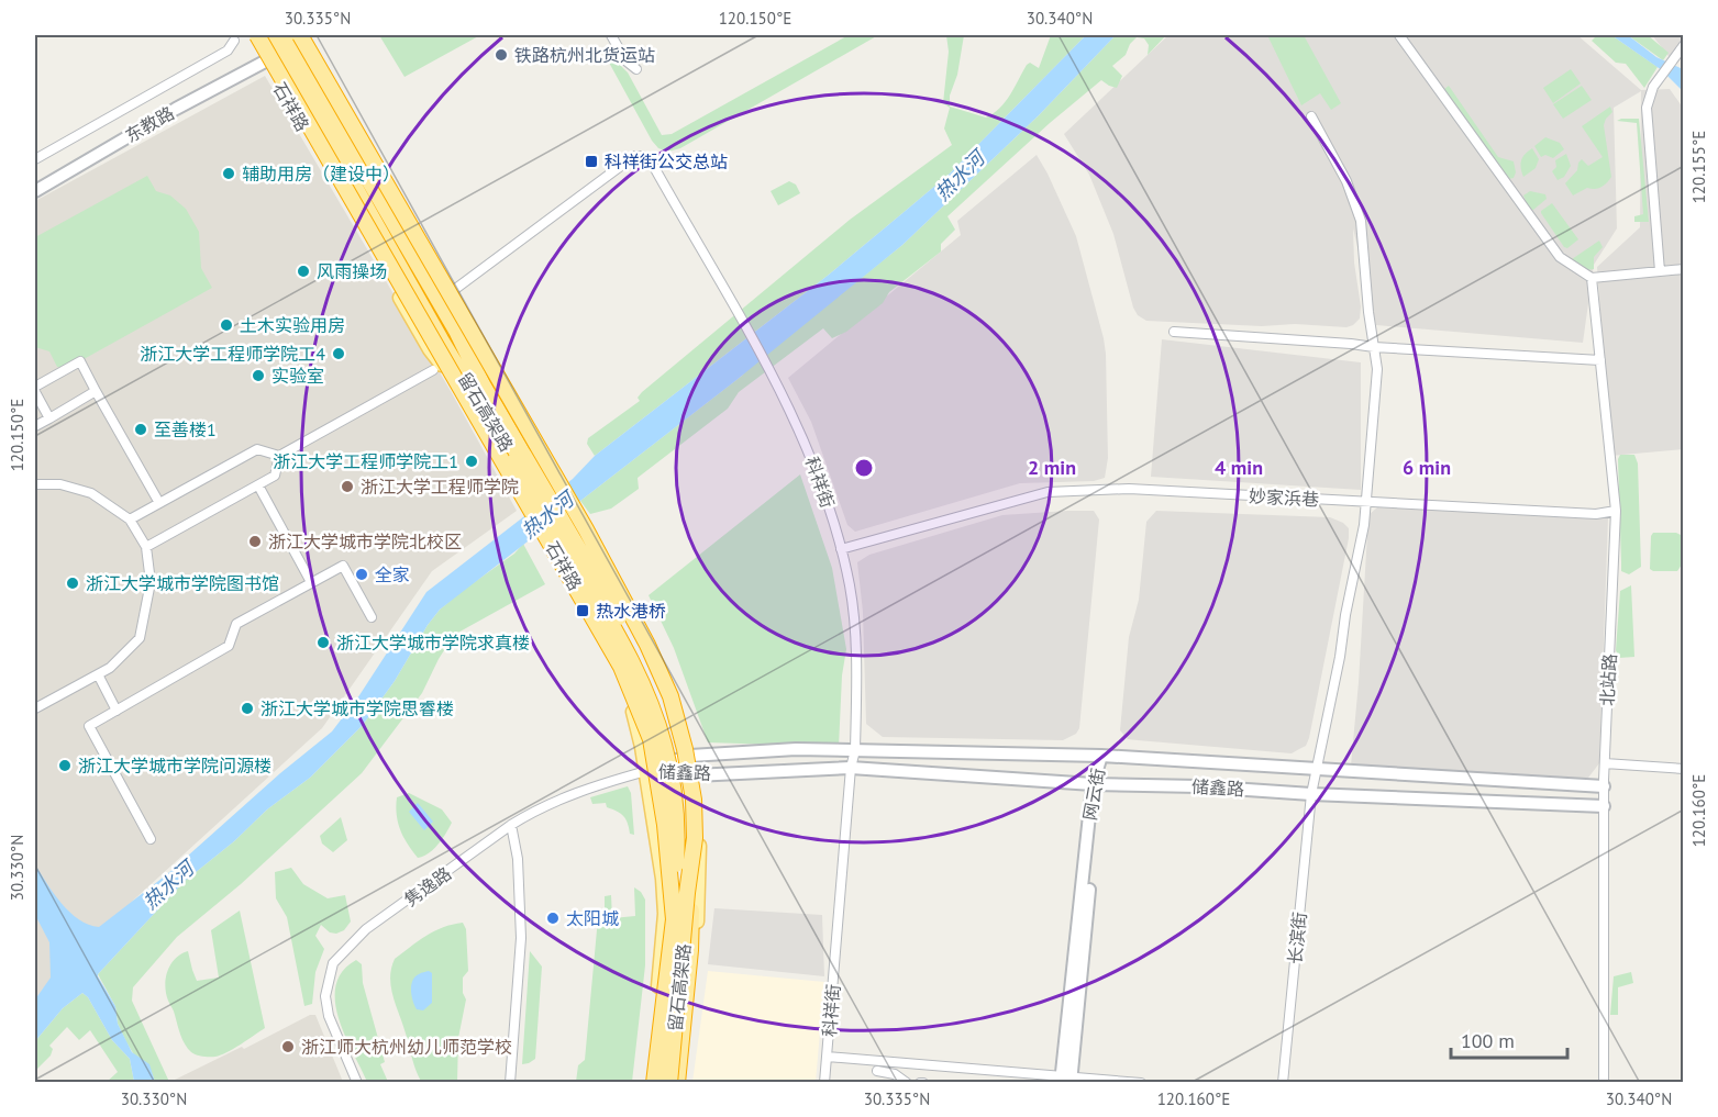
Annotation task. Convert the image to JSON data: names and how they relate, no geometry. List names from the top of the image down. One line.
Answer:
{"streets":{"highway":["留石高架路"],"main road":["石祥路"],"street":["东教路","科祥街","妙家浜巷","北站路","储鑫路","网云街","隽逸路","长滨街"]},"crossings":[["石祥路","科祥街"],["石祥路","储鑫路"],["石祥路","隽逸路"],["东教路","留石高架路"],["科祥街","妙家浜巷"],["科祥街","储鑫路"],["妙家浜巷","北站路"],["妙家浜巷","长滨街"],["北站路","储鑫路"],["储鑫路","网云街"],["储鑫路","隽逸路"],["储鑫路","长滨街"]],"water":["热水河"],"places":{"other":["铁路杭州北货运站","辅助用房（建设中）","风雨操场","土木实验用房","浙江大学工程师学院工4","实验室","至善楼1","浙江大学工程师学院工1","浙江大学工程师学院","浙江大学城市学院北校区","全家","浙江大学城市学院图书馆","浙江大学城市学院求真楼","浙江大学城市学院思睿楼","浙江大学城市学院问源楼","太阳城","浙江师大杭州幼儿师范学校"],"transit":["科祥街公交总站","热水港桥"]},"scale_bar":"100 m","coordinates":["30.335°N","120.150°E","30.340°N","120.155°E","120.160°E","30.330°N"],"rings":["2 min","4 min","6 min"]}
